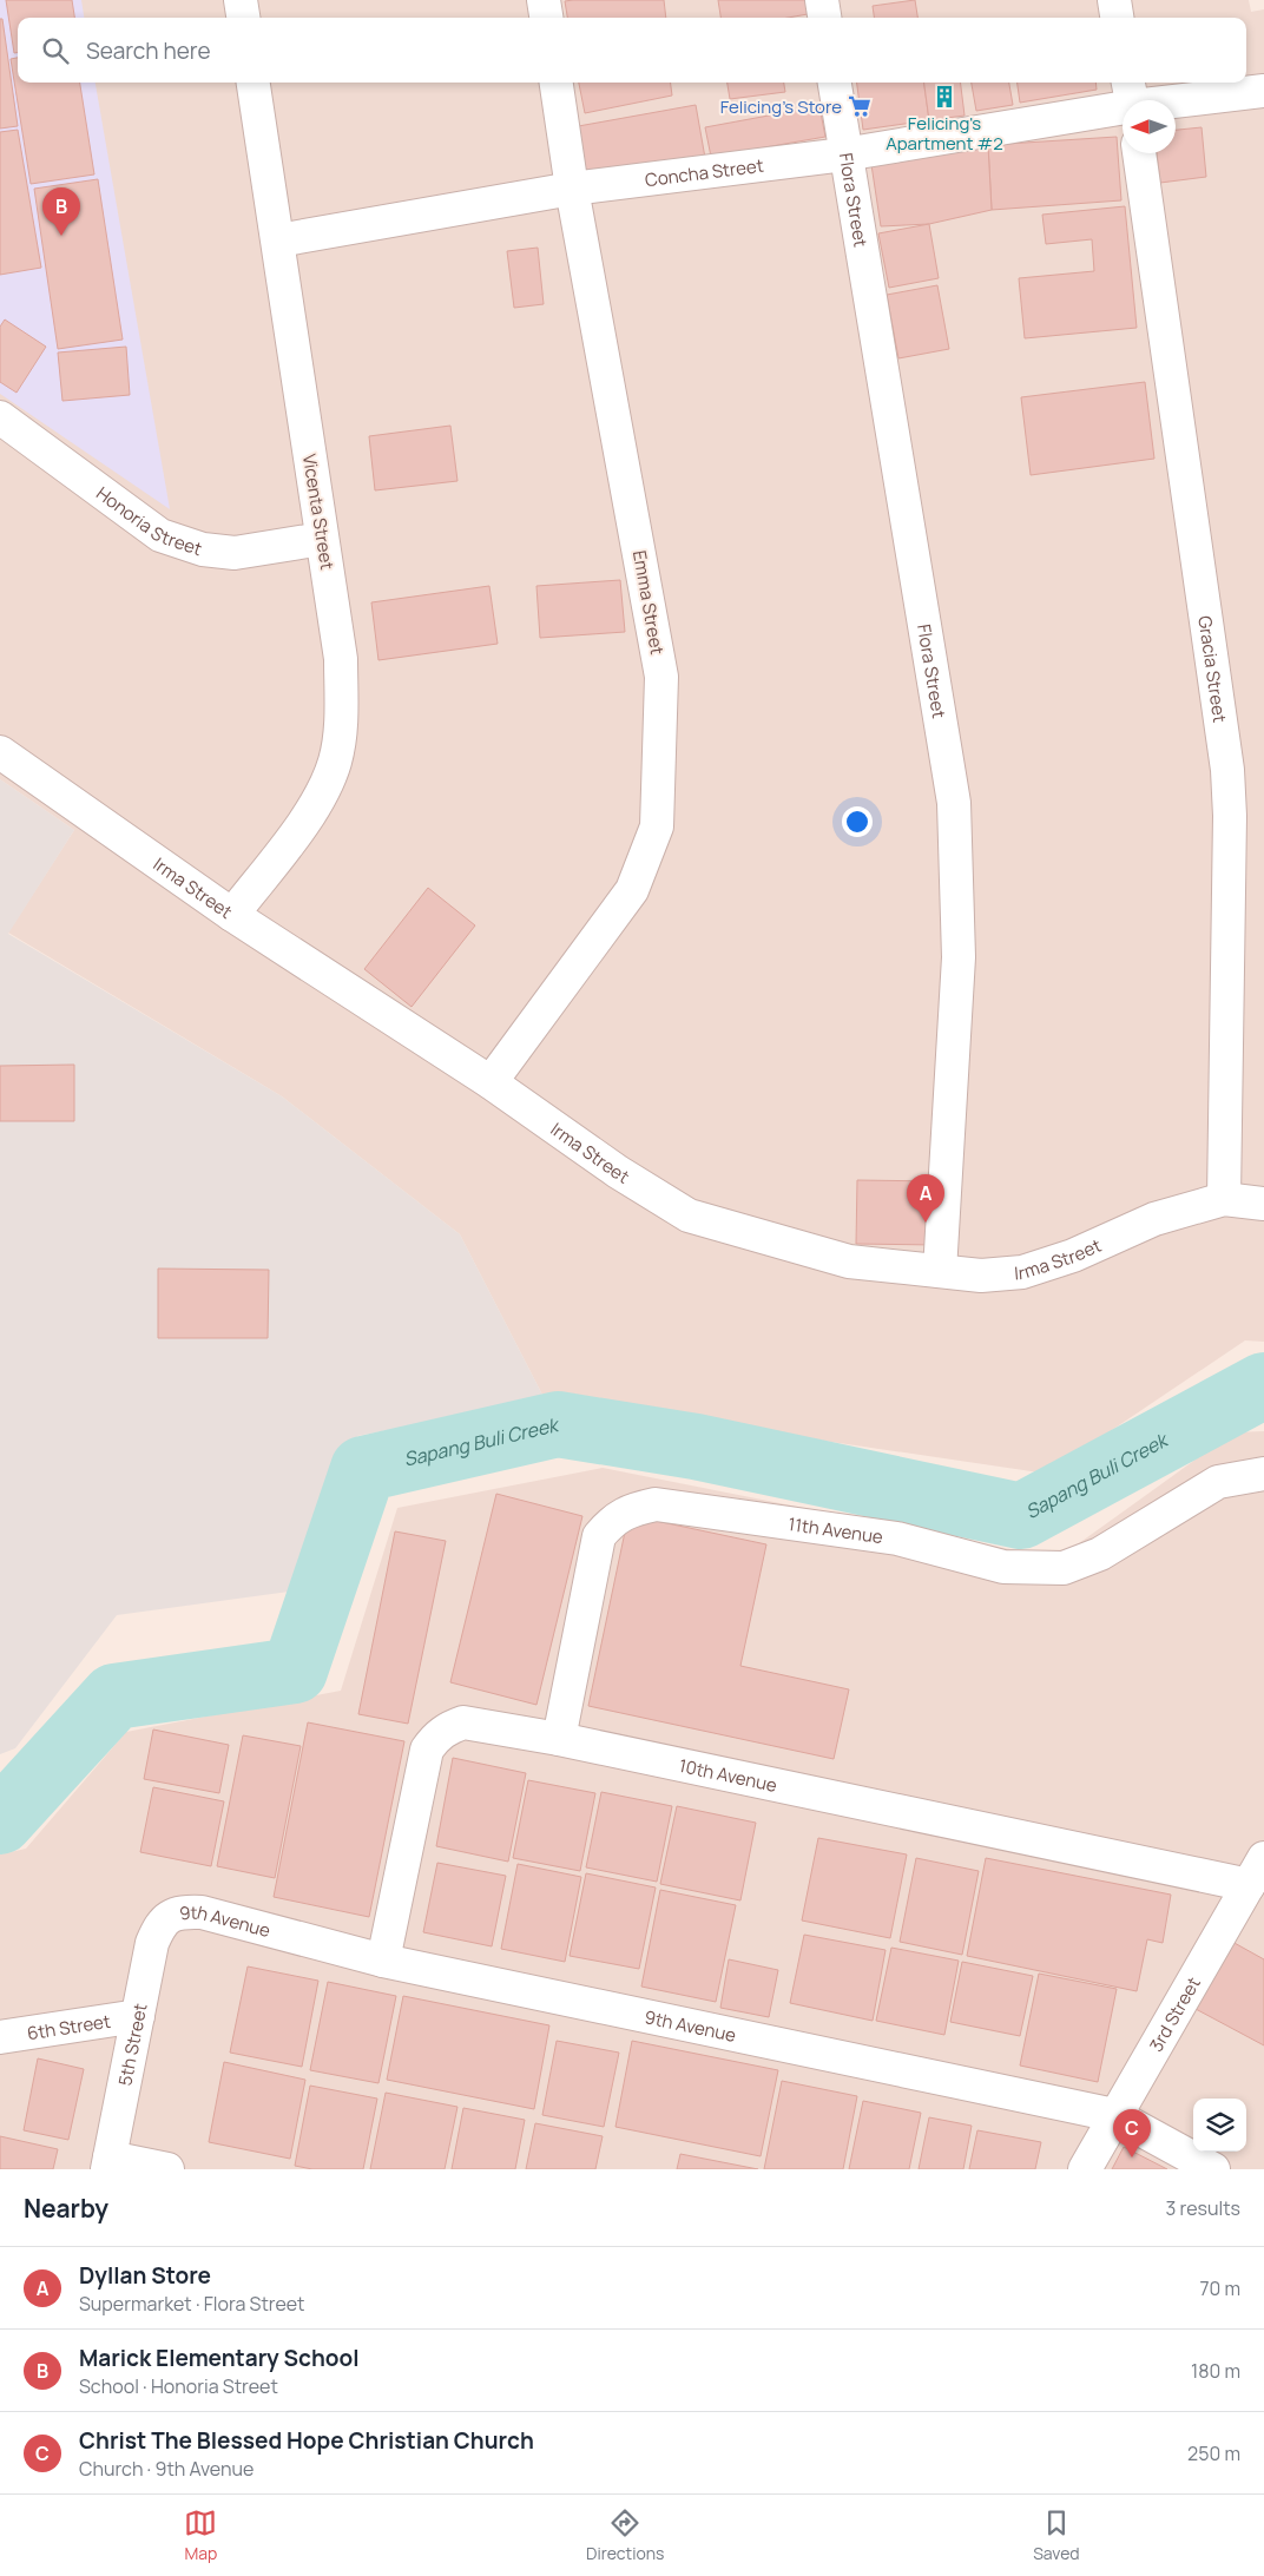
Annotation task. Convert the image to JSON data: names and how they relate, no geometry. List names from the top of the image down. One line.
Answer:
{"streets":{"street":["Concha Street","Flora Street","Vicenta Street","Honoria Street","Emma Street","Gracia Street","Irma Street","11th Avenue","10th Avenue","9th Avenue","3rd Street","6th Street","5th Street"]},"crossings":[["Concha Street","Flora Street"],["Concha Street","Vicenta Street"],["Concha Street","Emma Street"],["Flora Street","Irma Street"],["Vicenta Street","Honoria Street"],["Vicenta Street","Irma Street"],["Emma Street","Irma Street"],["Gracia Street","Irma Street"],["11th Avenue","10th Avenue"],["10th Avenue","9th Avenue"],["10th Avenue","3rd Street"],["9th Avenue","3rd Street"],["9th Avenue","5th Street"],["6th Street","5th Street"]],"water":["Sapang Buli Creek"],"places":{"building":["Felicing's Apartment #2"],"supermarket":["Felicing's Store"]},"north":"left","page":{"search":"Search here","pins":["B","A","C"],"heading":["Nearby","3 results"],"list":[{"mark":"A","name":"Dyllan Store","note":"Supermarket · Flora Street","value":"70 m"},{"mark":"B","name":"Marick Elementary School","note":"School · Honoria Street","value":"180 m"},{"mark":"C","name":"Christ The Blessed Hope Christian Church","note":"Church · 9th Avenue","value":"250 m"}],"nav":["Map","Directions","Saved"]}}
